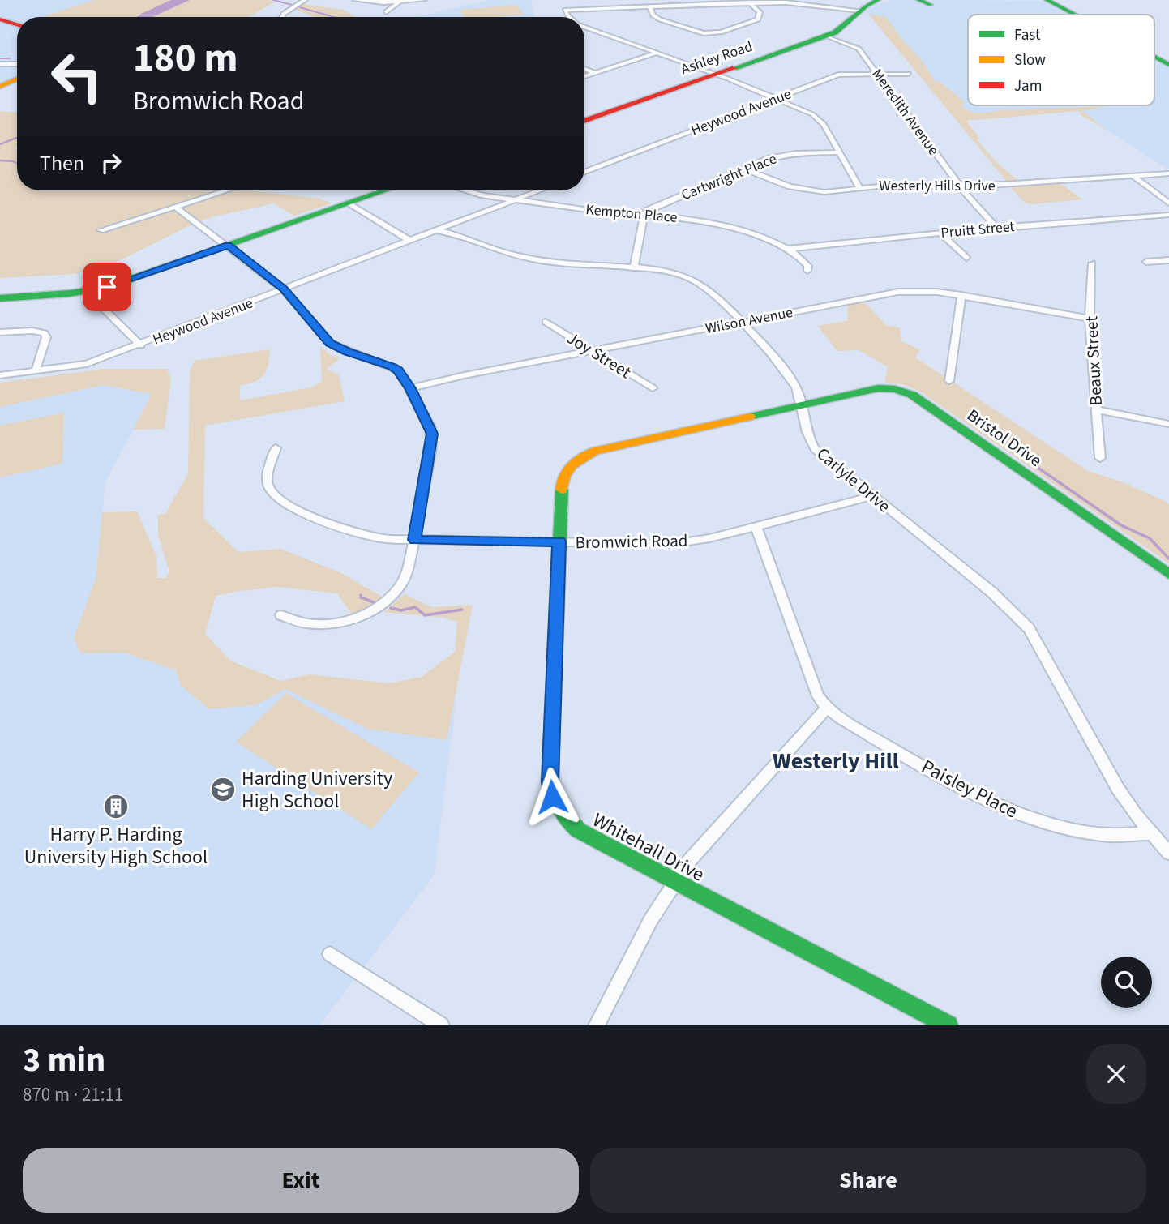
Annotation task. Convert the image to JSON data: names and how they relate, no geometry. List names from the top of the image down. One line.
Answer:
{"streets":{"street":["Ashley Road","Heywood Avenue","Meredith Avenue","Cartwright Place","Westerly Hills Drive","Kempton Place","Pruitt Street","Wilson Avenue","Joy Street","Beaux Street","Bristol Drive","Carlyle Drive","Bromwich Road","Paisley Place","Whitehall Drive"]},"crossings":[["Ashley Road","Meredith Avenue"],["Heywood Avenue","Meredith Avenue"],["Heywood Avenue","Kempton Place"],["Heywood Avenue","Carlyle Drive"],["Meredith Avenue","Westerly Hills Drive"],["Meredith Avenue","Pruitt Street"],["Cartwright Place","Westerly Hills Drive"],["Cartwright Place","Kempton Place"],["Kempton Place","Pruitt Street"],["Wilson Avenue","Joy Street"],["Wilson Avenue","Beaux Street"],["Wilson Avenue","Carlyle Drive"],["Bristol Drive","Carlyle Drive"],["Bristol Drive","Whitehall Drive"],["Carlyle Drive","Bromwich Road"],["Carlyle Drive","Paisley Place"],["Carlyle Drive","Whitehall Drive"],["Bromwich Road","Paisley Place"],["Bromwich Road","Whitehall Drive"]],"districts":["Westerly Hill"],"places":{"school or university":["Harding University High School"],"building":["Harry P. Harding University High School"]},"legend":["Fast","Slow","Jam"],"page":{"turn":["180 m","Bromwich Road"],"then":"Then","heading":["3 min","870 m · 21:11"],"buttons":["Exit","Share"]}}
